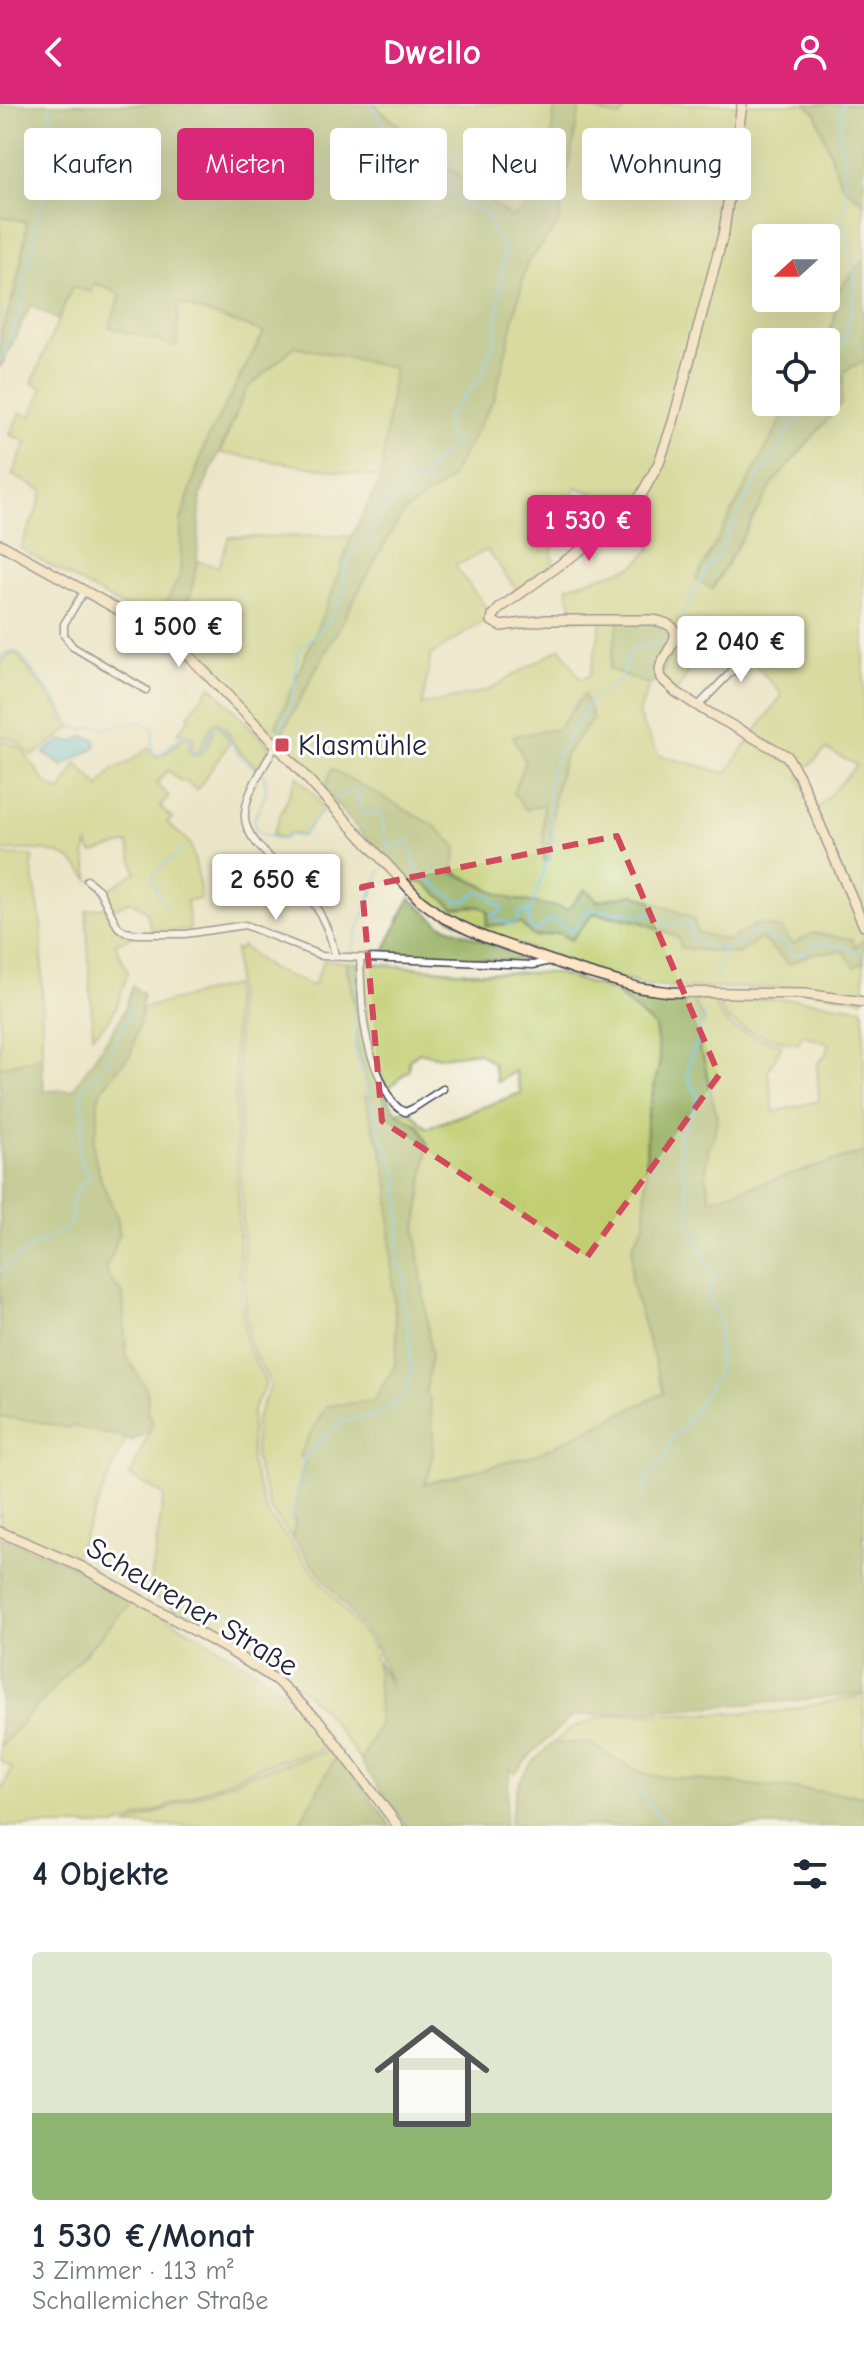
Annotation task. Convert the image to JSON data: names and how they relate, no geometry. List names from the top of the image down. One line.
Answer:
{"streets":{"street":["Scheurener Straße"]},"places":{"transit":["Klasmühle"]},"north":"left","page":{"header":"Dwello","chip":["Kaufen","Mieten","Filter","Neu","Wohnung"],"price":["1 530 €","1 500 €","2 040 €","2 650 €"],"heading":"4 Objekte","list":[{"name":"1 530 €/Monat","note":"3 Zimmer · 113 m² · Schallemicher Straße"}]}}
